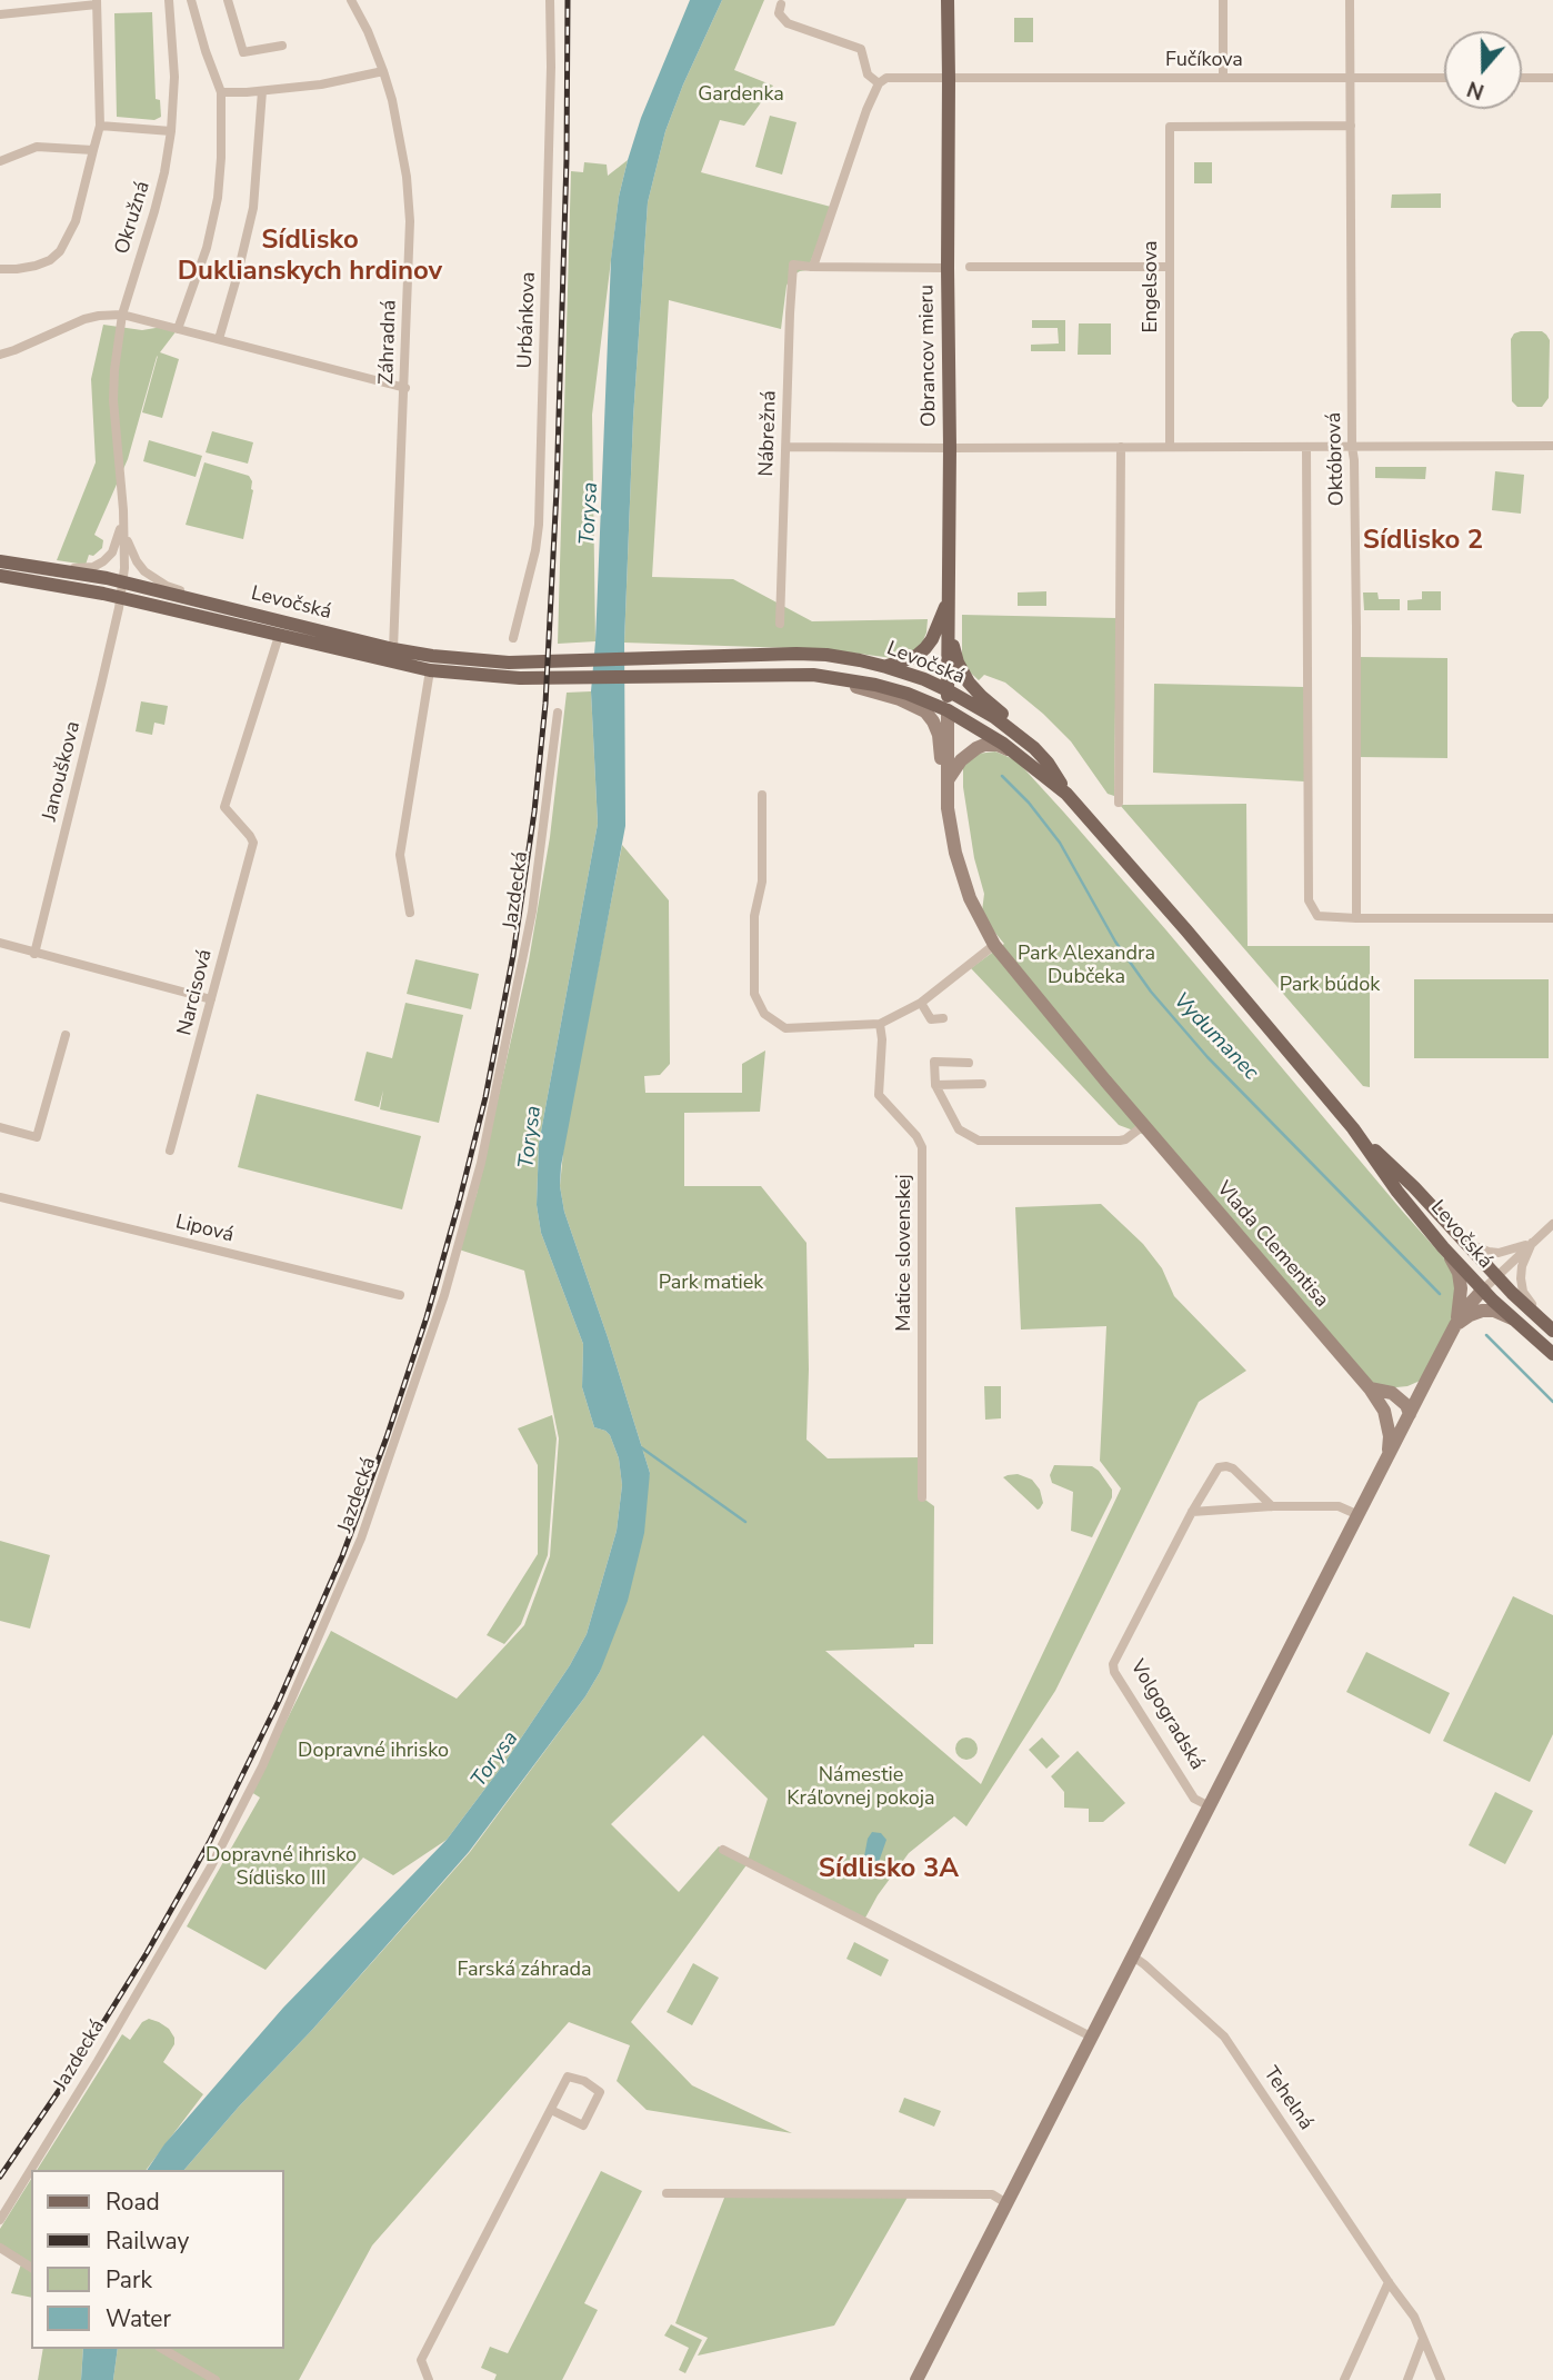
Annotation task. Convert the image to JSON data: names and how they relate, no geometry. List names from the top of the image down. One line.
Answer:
{"streets":{"main road":["Obrancov mieru","Levočská"],"street":["Fučíkova","Okružná","Engelsova","Urbánkova","Záhradná","Nábrežná","Októbrová","Janouškova","Jazdecká","Narcisová","Lipová","Vlada Clementisa","Matice slovenskej","Volgogradská","Tehelná"]},"crossings":[["Fučíkova","Obrancov mieru"],["Fučíkova","Októbrová"],["Okružná","Janouškova"],["Engelsova","Októbrová"],["Záhradná","Levočská"],["Obrancov mieru","Levočská"],["Obrancov mieru","Vlada Clementisa"],["Levočská","Janouškova"],["Levočská","Narcisová"],["Levočská","Vlada Clementisa"],["Levočská","Volgogradská"],["Vlada Clementisa","Volgogradská"],["Volgogradská","Tehelná"]],"districts":["Sídlisko Duklianskych hrdinov","Sídlisko 2","Sídlisko 3A"],"water":["Torysa","Vydumanec"],"parks":["Gardenka","Park Alexandra Dubčeka","Park búdok","Park matiek","Dopravné ihrisko","Námestie Kráľovnej pokoja","Dopravné ihrisko Sídlisko III","Farská záhrada"],"legend":["Road","Railway","Park","Water"],"north":"bottom"}
